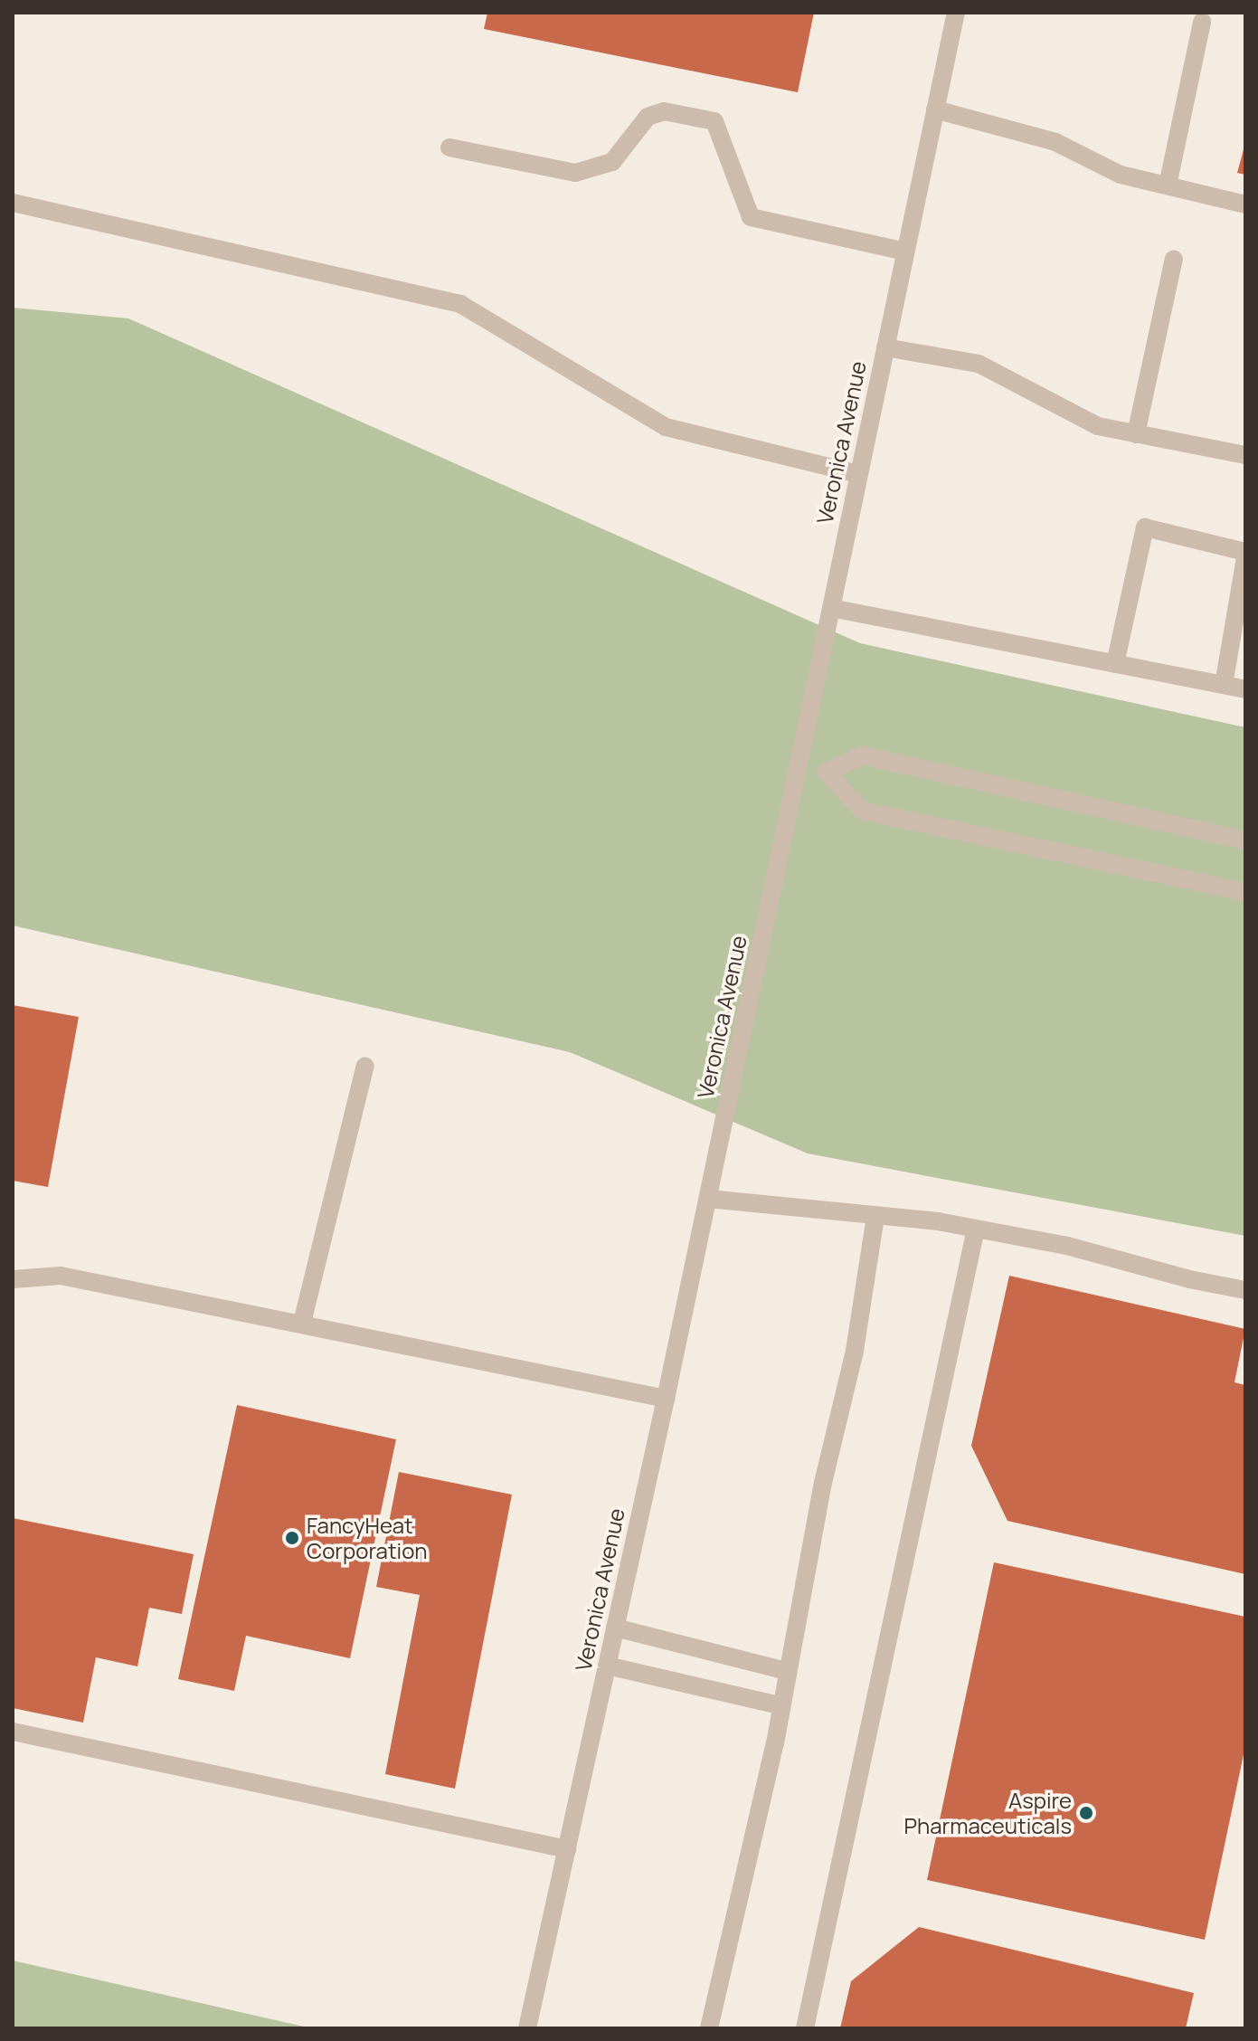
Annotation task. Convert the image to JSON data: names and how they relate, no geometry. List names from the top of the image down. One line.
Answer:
{"streets":{"street":["Veronica Avenue"]},"places":["FancyHeat Corporation","Aspire Pharmaceuticals"]}
